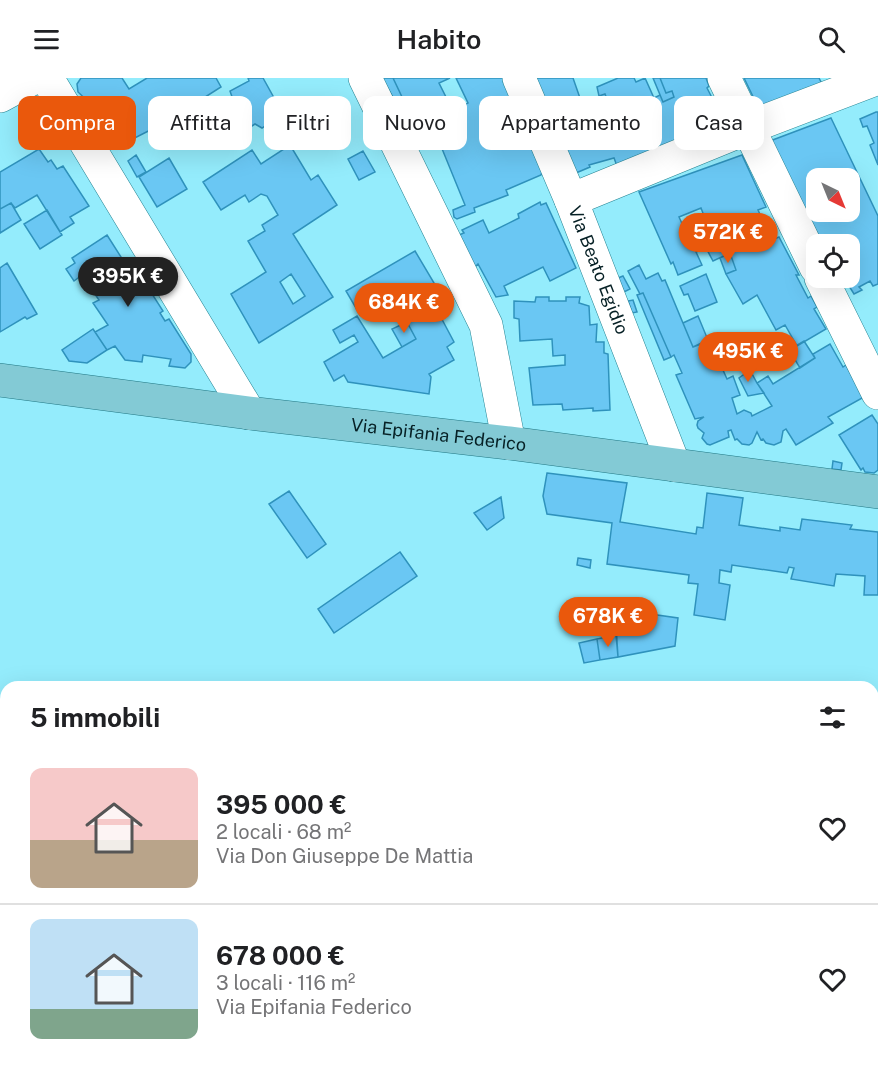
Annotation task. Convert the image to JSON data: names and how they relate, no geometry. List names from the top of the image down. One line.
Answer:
{"streets":{"main road":["Via Epifania Federico"],"street":["Via Beato Egidio"]},"crossings":[["Via Beato Egidio","Via Epifania Federico"]],"north":"bottom right","page":{"header":"Habito","chip":["Compra","Affitta","Filtri","Nuovo","Appartamento","Casa"],"price":["572K €","395K €","684K €","495K €","678K €"],"heading":"5 immobili","list":[{"name":"395 000 €","note":"2 locali · 68 m² · Via Don Giuseppe De Mattia"},{"name":"678 000 €","note":"3 locali · 116 m² · Via Epifania Federico"}]}}
